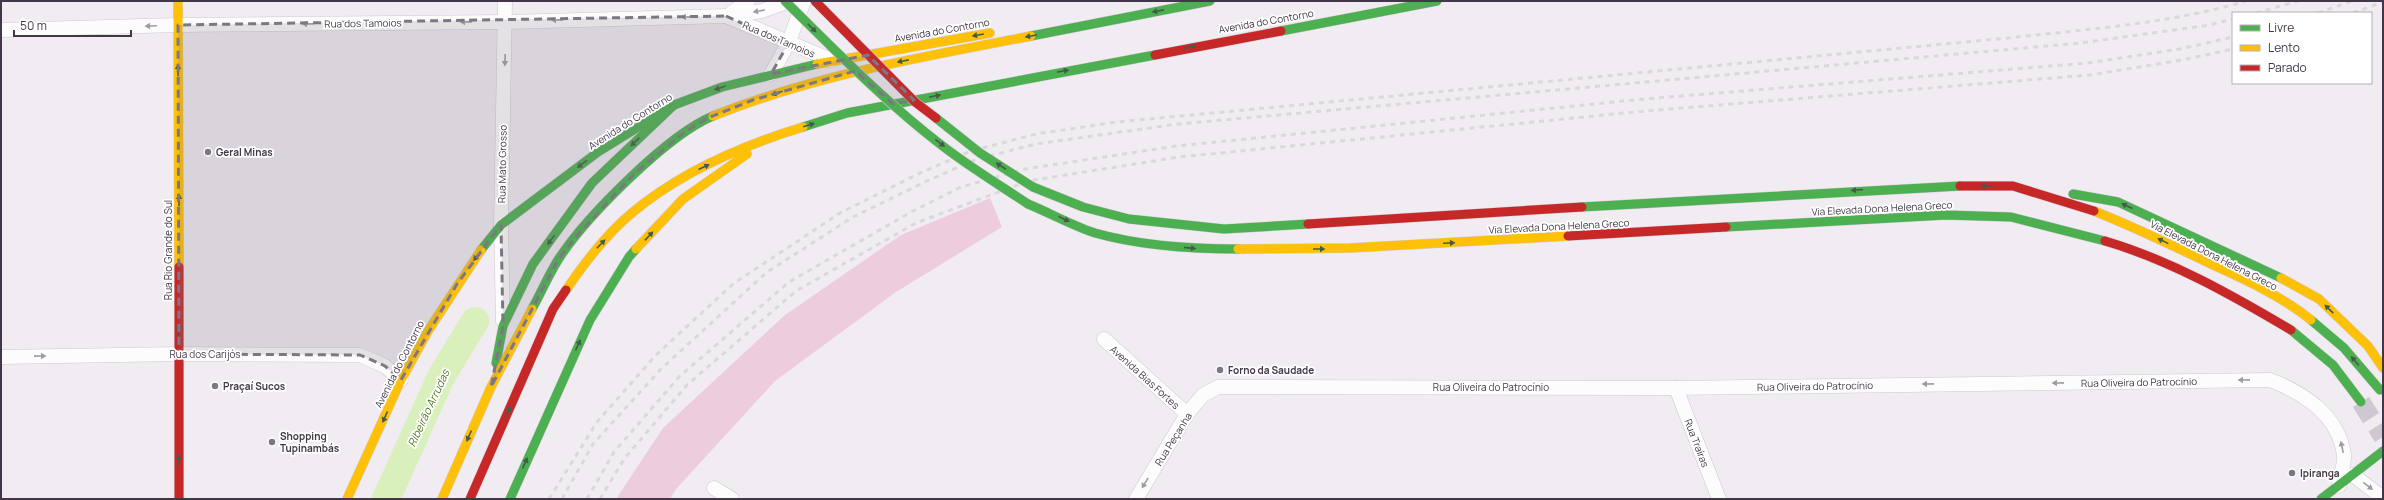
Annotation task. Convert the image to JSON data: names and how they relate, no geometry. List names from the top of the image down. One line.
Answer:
{"streets":{"main road":["Avenida do Contorno","Via Elevada Dona Helena Greco","Rua Rio Grande do Sul"],"street":["Rua dos Tamoios","Rua Mato Grosso","Rua dos Carijós","Avenida Bias Fortes","Rua Oliveira do Patrocínio","Rua Peçanha","Rua Traíras"]},"crossings":[["Avenida do Contorno","Rua dos Tamoios"],["Avenida do Contorno","Rua Mato Grosso"],["Avenida do Contorno","Rua dos Carijós"],["Rua dos Tamoios","Rua Mato Grosso"],["Rua dos Tamoios","Rua Rio Grande do Sul"],["Rua Rio Grande do Sul","Rua dos Carijós"],["Avenida Bias Fortes","Rua Peçanha"],["Rua Oliveira do Patrocínio","Rua Peçanha"],["Rua Oliveira do Patrocínio","Rua Traíras"]],"one_way":["Rua dos Tamoios","Rua Mato Grosso","Rua Rio Grande do Sul","Rua dos Carijós","Rua Oliveira do Patrocínio","Rua Peçanha"],"water":["Ribeirão Arrudas"],"places":["Geral Minas","Forno da Saudade","Praçaí Sucos","Shopping Tupinambás","Ipiranga"],"legend":["Livre","Lento","Parado"],"scale_bar":"50 m"}
